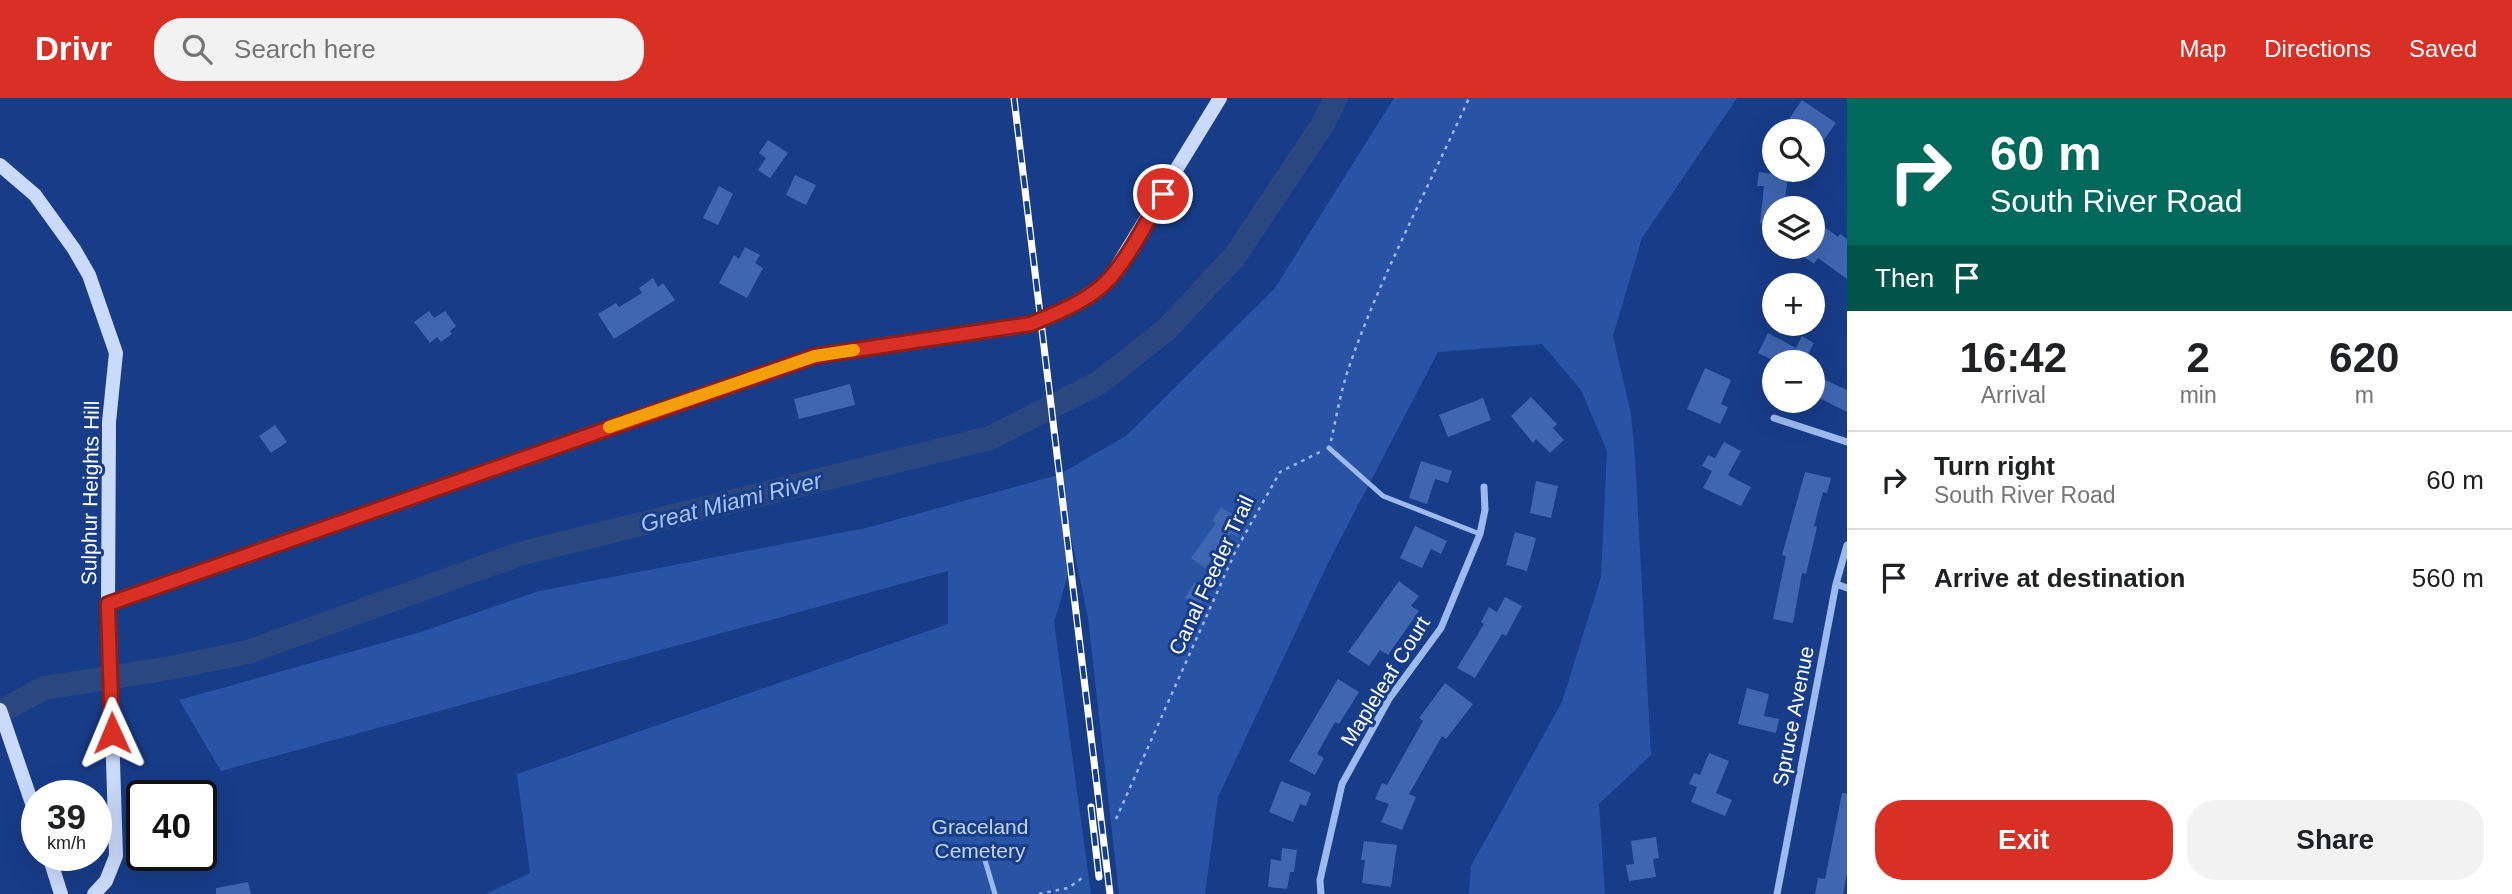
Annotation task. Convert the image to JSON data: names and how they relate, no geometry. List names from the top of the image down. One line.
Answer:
{"streets":{"street":["Sulphur Heights Hill","Mapleleaf Court","Spruce Avenue"],"path":["Canal Feeder Trail"]},"water":["Great Miami River"],"parks":["Graceland Cemetery"],"page":{"header":"Drivr","search":"Search here","nav":["Map","Directions","Saved"],"turn":["60 m","South River Road"],"map_buttons":["+","−"],"then":"Then","eta":["16:42","Arrival","2","min","620","m"],"list":[{"name":"Turn right","note":"South River Road","value":"60 m"},{"name":"Arrive at destination","value":"560 m"}],"speed":"39 km/h","limit":"40","buttons":["Exit","Share"]}}
